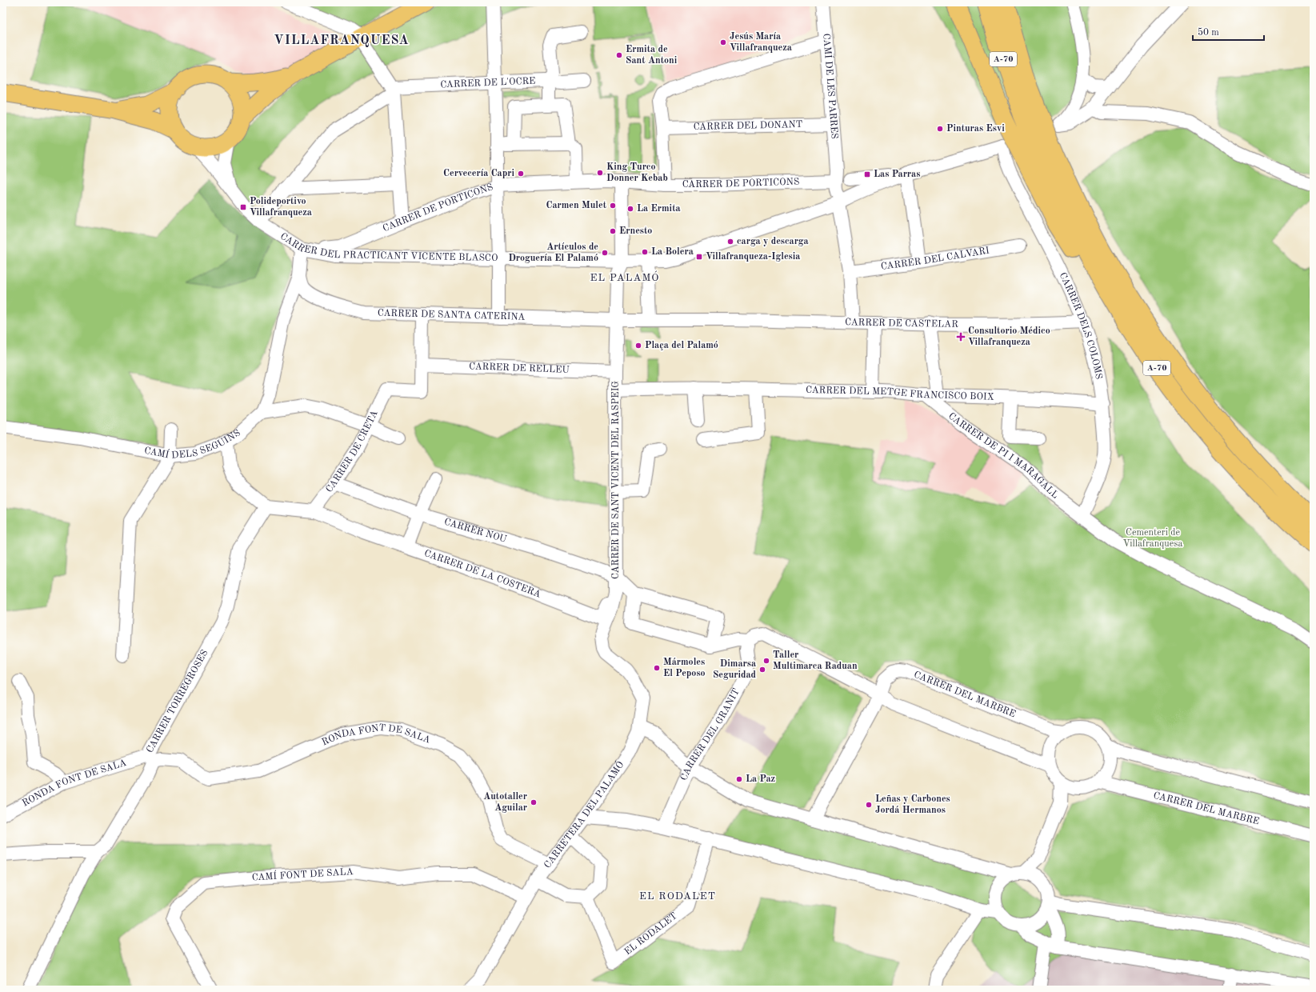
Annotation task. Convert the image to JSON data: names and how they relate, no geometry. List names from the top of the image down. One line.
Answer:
{"streets":{"highway":["A-70"],"street":["CARRER DE L'OCRE","CAMÍ DE LES PARRES","CARRER DEL DONANT","CARRER DE PORTICONS","CARRER DEL PRACTICANT VICENTE BLASCO","CARRER DEL CALVARI","CARRER DE SANTA CATERINA","CARRER DE CASTELAR","CARRER DELS COLOMS","CARRER DE RELLEU","CARRER DEL METGE FRANCISCO BOIX","CAMÍ DELS SEGUINS","CARRER DE CRETA","CARRER DE PI I MARAGALL","CARRER DE SANT VICENT DEL RASPEIG","CARRER NOU","CARRER DE LA COSTERA","CARRER DEL MARBRE","CARRER TORREGROSES","CARRER DEL GRANIT","RONDA FONT DE SALA","CARRETERA DEL PALAMÓ","CAMÍ FONT DE SALA","EL RODALET"]},"crossings":[["CARRER DE L'OCRE","CARRER DEL PRACTICANT VICENTE BLASCO"],["CAMÍ DE LES PARRES","CARRER DEL DONANT"],["CAMÍ DE LES PARRES","CARRER DE PORTICONS"],["CARRER DE PORTICONS","CARRER DEL PRACTICANT VICENTE BLASCO"],["CARRER DE PORTICONS","CARRER DELS COLOMS"],["CARRER DE PORTICONS","CAMÍ DELS SEGUINS"],["CARRER DE PORTICONS","CARRER DE SANT VICENT DEL RASPEIG"],["CARRER DEL PRACTICANT VICENTE BLASCO","CARRER DELS COLOMS"],["CARRER DEL PRACTICANT VICENTE BLASCO","CAMÍ DELS SEGUINS"],["CARRER DEL PRACTICANT VICENTE BLASCO","CARRER DE SANT VICENT DEL RASPEIG"],["CARRER DE SANTA CATERINA","CARRER DE CASTELAR"],["CARRER DE SANTA CATERINA","CARRER DE SANT VICENT DEL RASPEIG"],["CARRER DE CASTELAR","CARRER DELS COLOMS"],["CARRER DELS COLOMS","CARRER DEL METGE FRANCISCO BOIX"],["CARRER DELS COLOMS","CARRER DE PI I MARAGALL"],["CARRER DE RELLEU","CARRER DE CRETA"],["CARRER DE RELLEU","CARRER DE SANT VICENT DEL RASPEIG"],["CARRER DEL METGE FRANCISCO BOIX","CARRER DE PI I MARAGALL"],["CARRER DEL METGE FRANCISCO BOIX","CARRER DE SANT VICENT DEL RASPEIG"],["CARRER DE CRETA","CARRER NOU"],["CARRER DE CRETA","CARRER DE LA COSTERA"],["CARRER DE SANT VICENT DEL RASPEIG","CARRER NOU"],["CARRER DE SANT VICENT DEL RASPEIG","CARRER DE LA COSTERA"],["CARRER DE SANT VICENT DEL RASPEIG","CARRETERA DEL PALAMÓ"],["CARRER NOU","CARRER DE LA COSTERA"],["CARRER DE LA COSTERA","CARRER TORREGROSES"],["CARRER TORREGROSES","RONDA FONT DE SALA"],["RONDA FONT DE SALA","CARRETERA DEL PALAMÓ"],["CARRETERA DEL PALAMÓ","CAMÍ FONT DE SALA"]],"districts":["VILLAFRANQUESA","EL PALAMÓ","EL RODALET"],"parks":["Cementeri de Villafranquesa"],"places":{"other":["Jesús María Villafranqueza","Ermita de Sant Antoni","Pinturas Esvi","King Turco Donner Kebab","Cervecería Capri","Carmen Mulet","La Ermita","Ernesto","carga y descarga","La Bolera","Artículos de Droguería El Palamó","Plaça del Palamó","Taller Multimarca Raduan","Mármoles El Peposo","Dimarsa Seguridad","La Paz","Autotaller Aguilar","Leñas y Carbones Jordá Hermanos"],"transit":["Las Parras","Polideportivo Villafranqueza","Villafranqueza-Iglesia"],"health":["Consultorio Médico Villafranqueza"]},"scale_bar":"50 m"}
